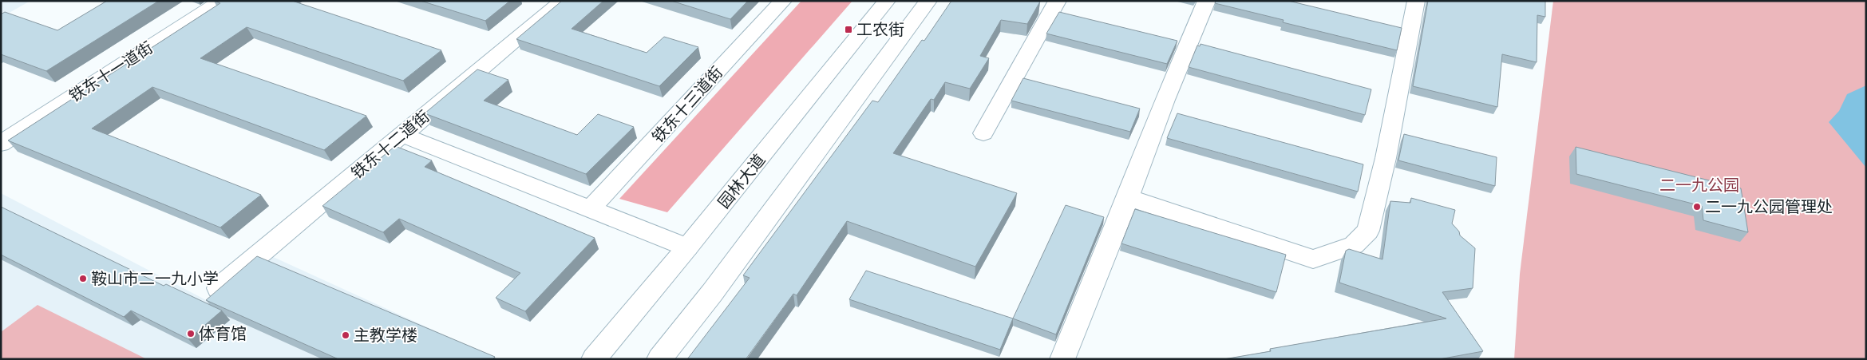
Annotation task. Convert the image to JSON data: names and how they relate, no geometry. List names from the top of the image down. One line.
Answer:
{"streets":{"street":["铁东十一道街","铁东十三道街","铁东十二道街","园林大道"]},"parks":["二一九公园"],"places":{"transit":["工农街"],"other":["二一九公园管理处","鞍山市二一九小学","体育馆","主教学楼"]}}
